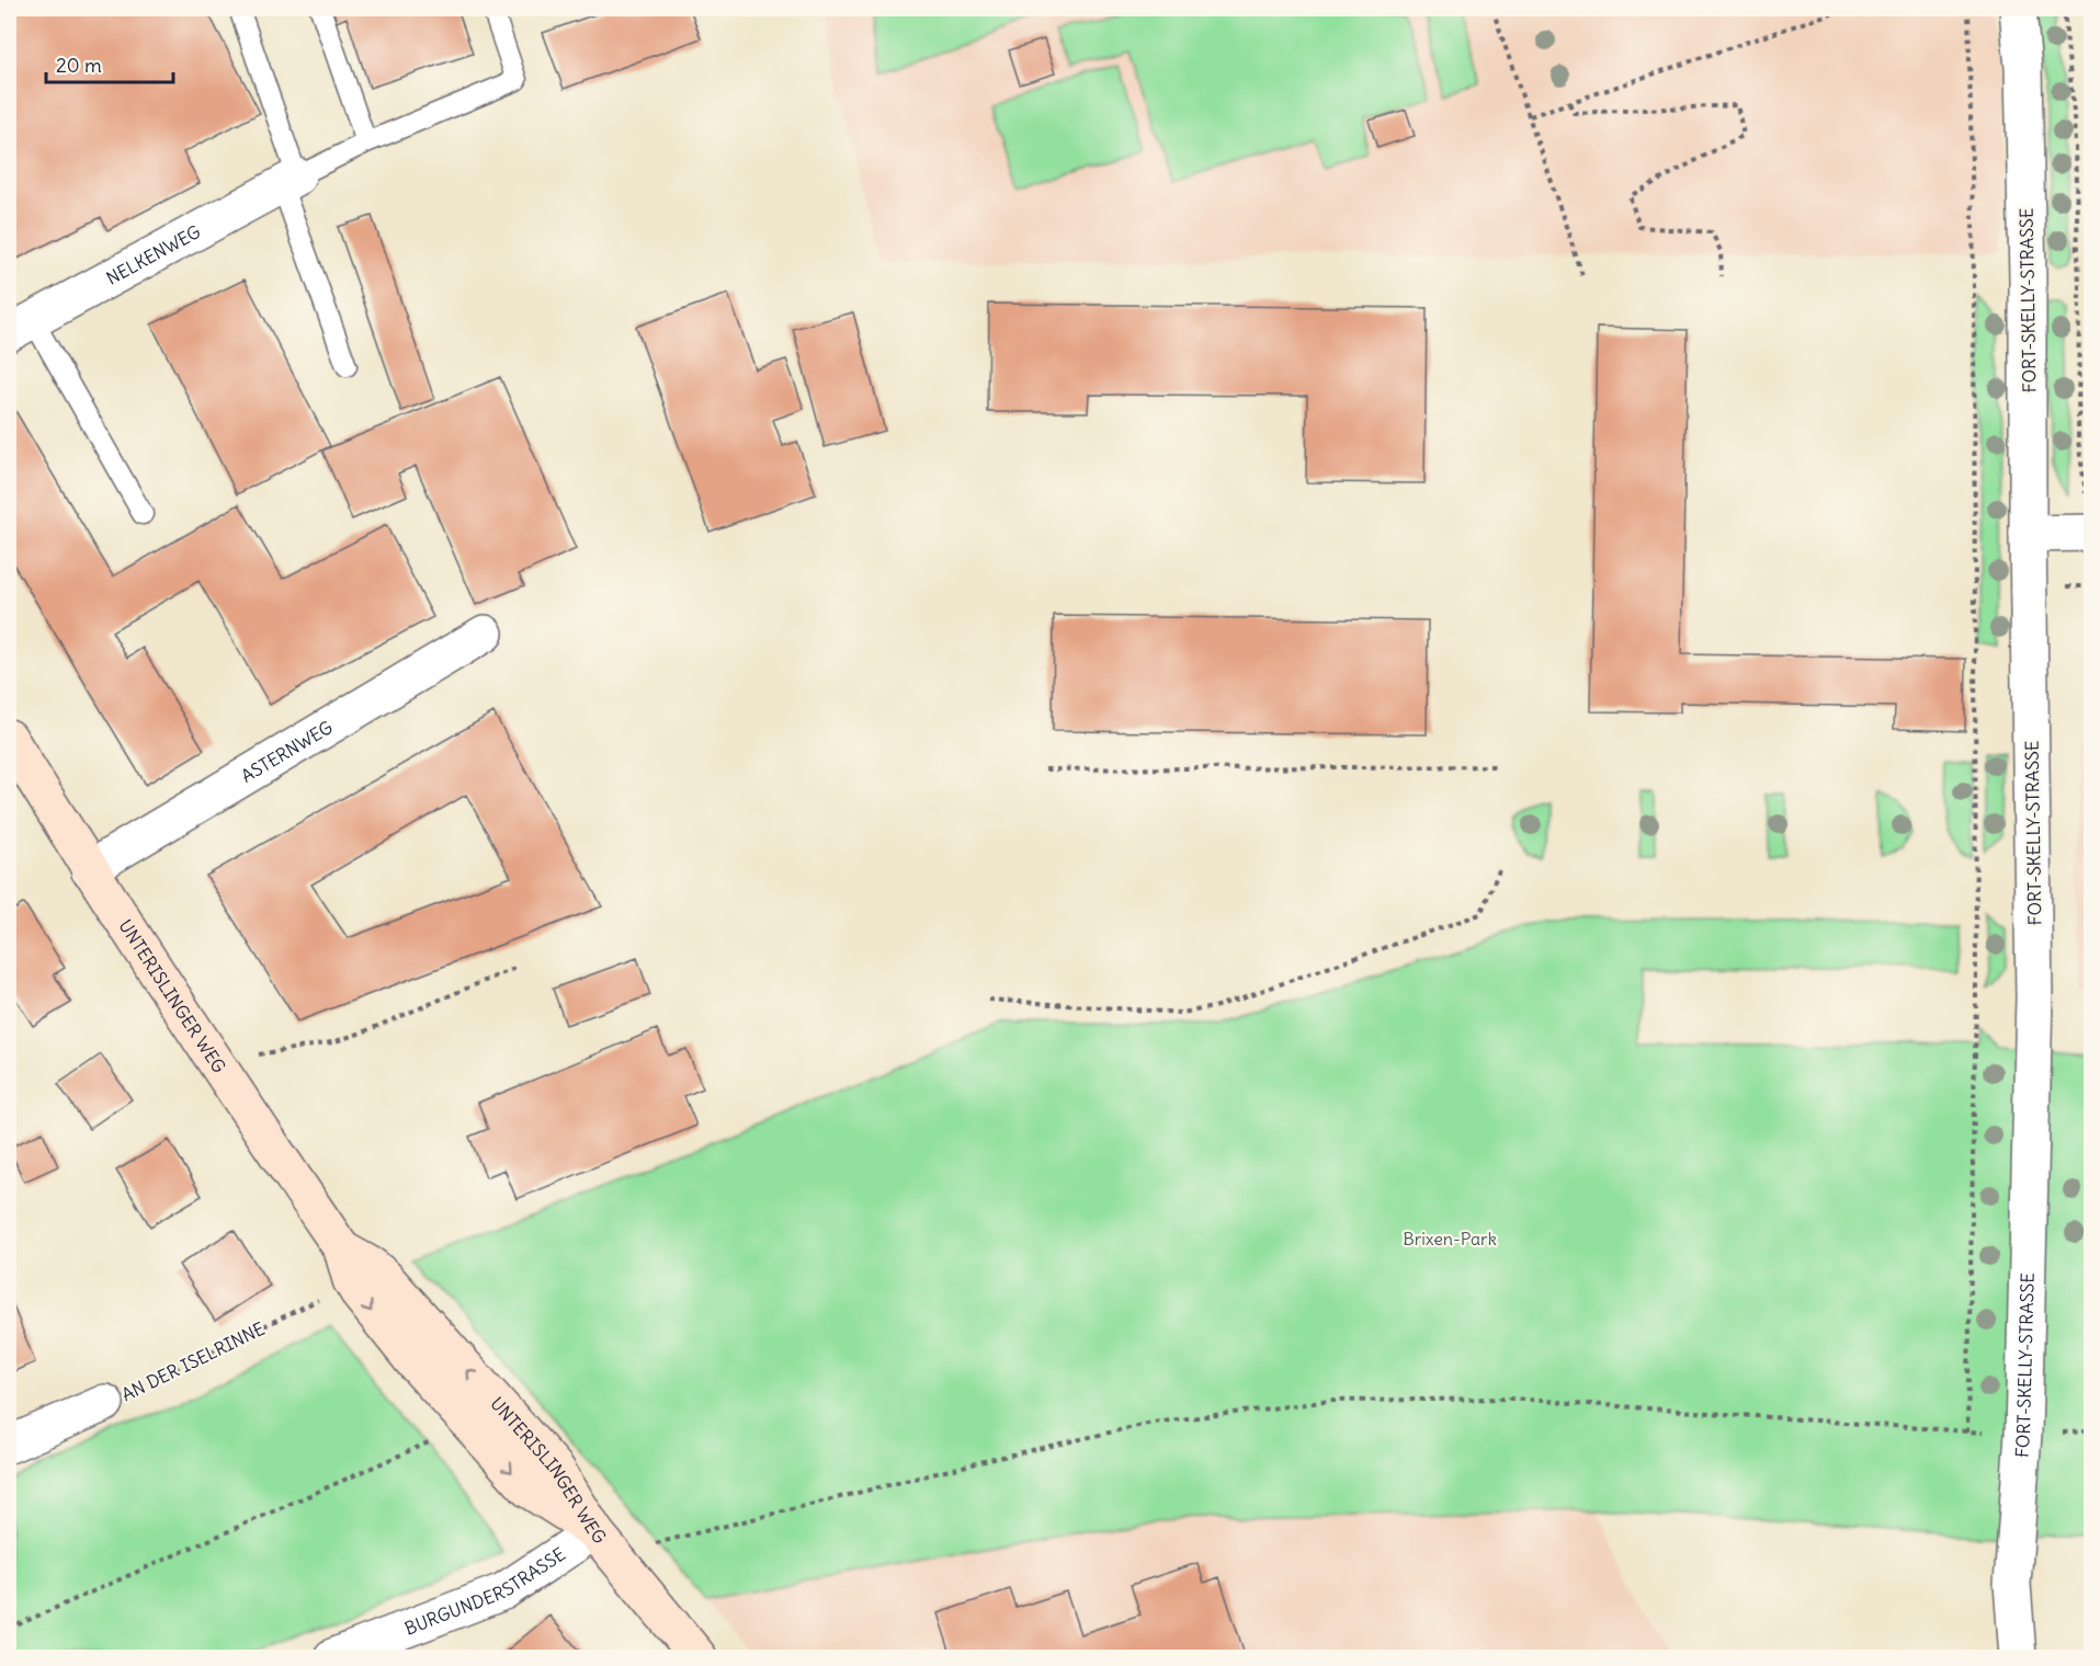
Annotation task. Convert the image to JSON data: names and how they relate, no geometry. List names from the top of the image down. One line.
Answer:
{"streets":{"street":["NELKENWEG","FORT-SKELLY-STRASSE","ASTERNWEG","UNTERISLINGER WEG","AN DER ISELRINNE","BURGUNDERSTRASSE"]},"crossings":[["ASTERNWEG","UNTERISLINGER WEG"],["UNTERISLINGER WEG","AN DER ISELRINNE"],["UNTERISLINGER WEG","BURGUNDERSTRASSE"]],"parks":["Brixen-Park"],"scale_bar":"20 m"}
